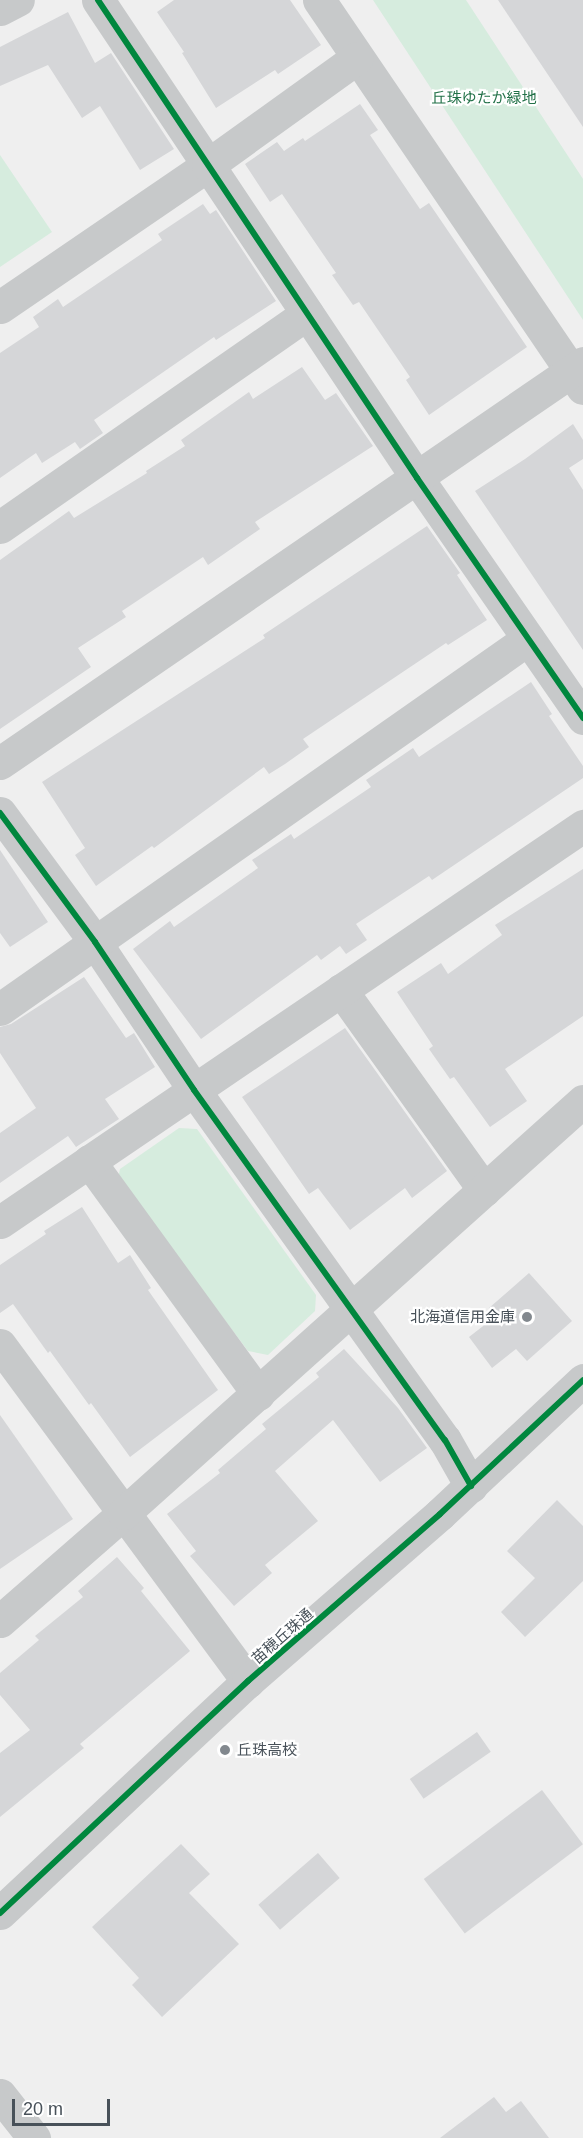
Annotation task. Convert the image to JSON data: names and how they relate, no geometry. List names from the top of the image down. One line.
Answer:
{"streets":{"street":["苗穂丘珠通"]},"parks":["丘珠ゆたか緑地"],"places":["北海道信用金庫","丘珠高校"],"scale_bar":"20 m"}
